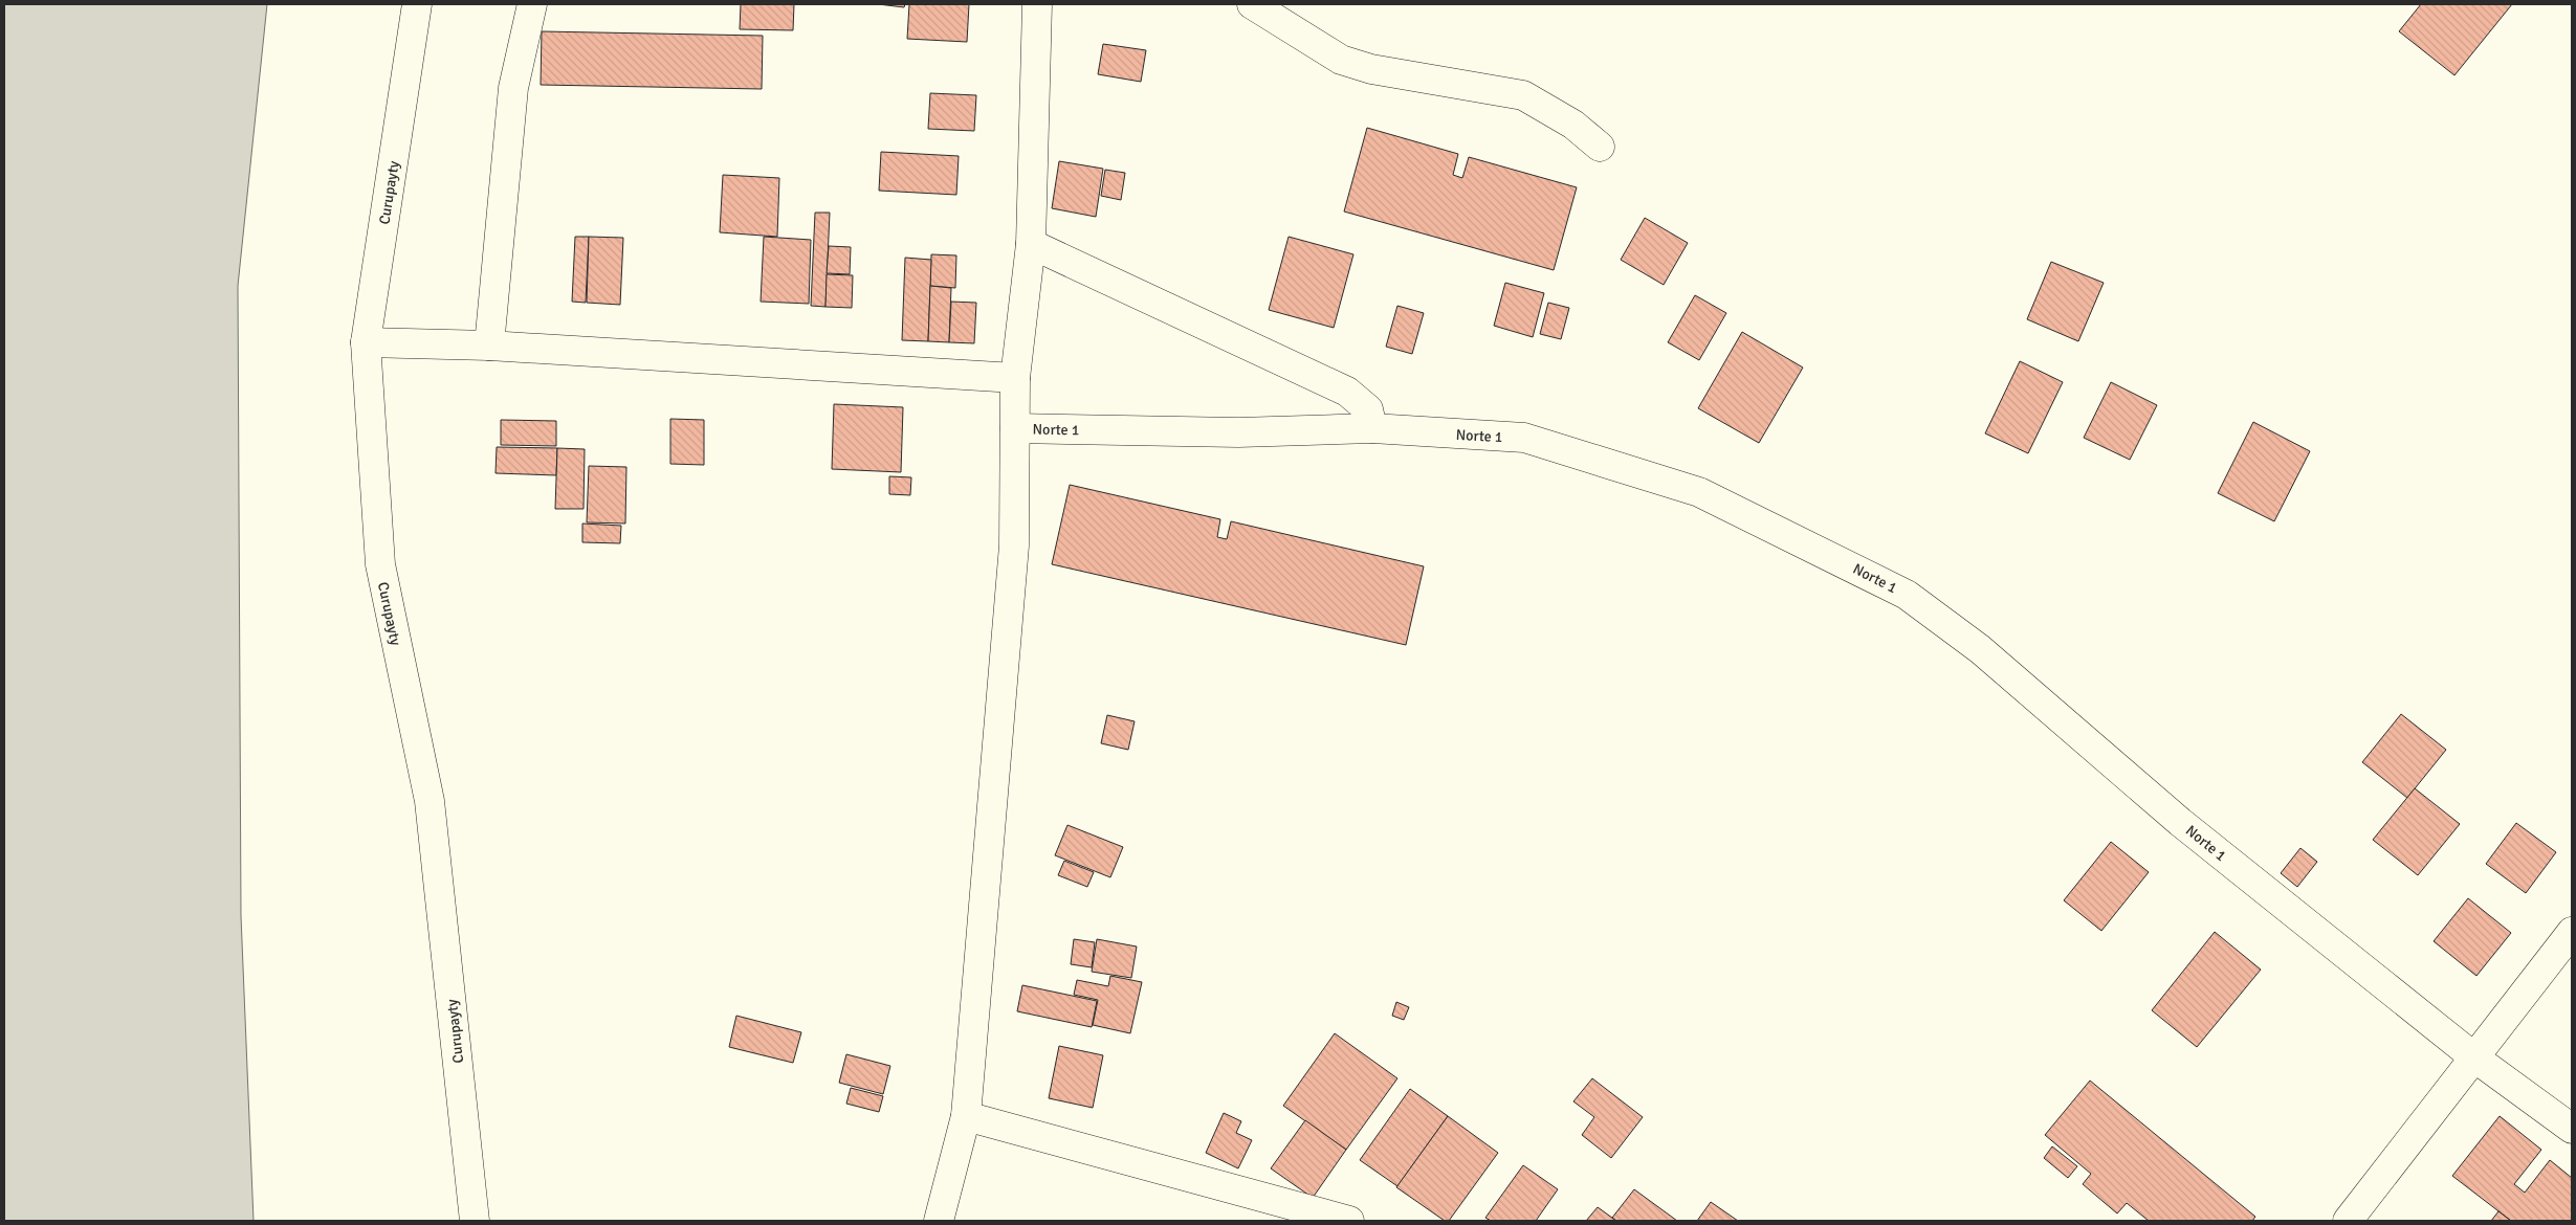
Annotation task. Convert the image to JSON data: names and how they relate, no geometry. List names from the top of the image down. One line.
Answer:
{"streets":{"street":["Curupayty","Norte 1"]}}
